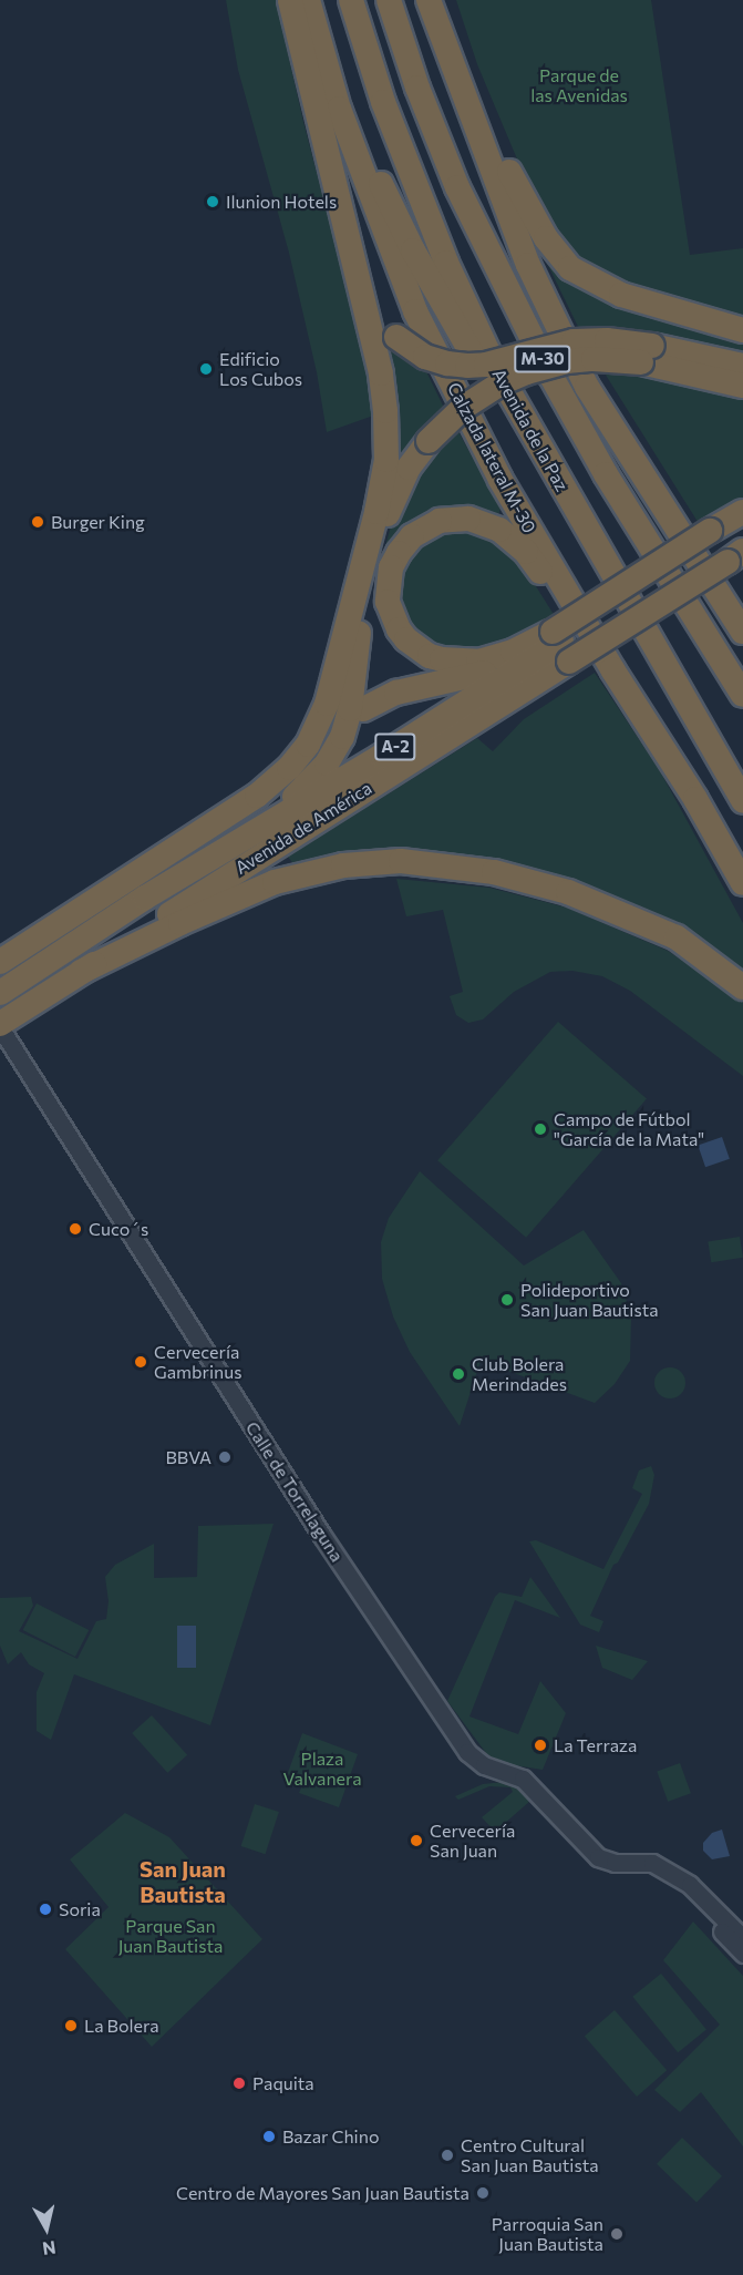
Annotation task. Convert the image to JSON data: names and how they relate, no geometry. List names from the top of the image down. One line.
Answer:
{"streets":{"highway":["M-30","Avenida de la Paz","Calzada lateral M-30","A-2","Avenida de América"],"street":["Calle de Torrelaguna"]},"crossings":[["M-30","Avenida de América"],["Avenida de América","Calle de Torrelaguna"]],"districts":["San Juan Bautista"],"parks":["Parque de las Avenidas","Plaza Valvanera","Parque San Juan Bautista"],"places":["Ilunion Hotels","Edificio Los Cubos","Burger King","Campo de Fútbol \"García de la Mata\"","Cuco´s","Polideportivo San Juan Bautista","Cervecería Gambrinus","Club Bolera Merindades","BBVA","La Terraza","Cervecería San Juan","Soria","La Bolera","Paquita","Bazar Chino","Centro Cultural San Juan Bautista","Centro de Mayores San Juan Bautista","Parroquia San Juan Bautista"],"north":"bottom"}
